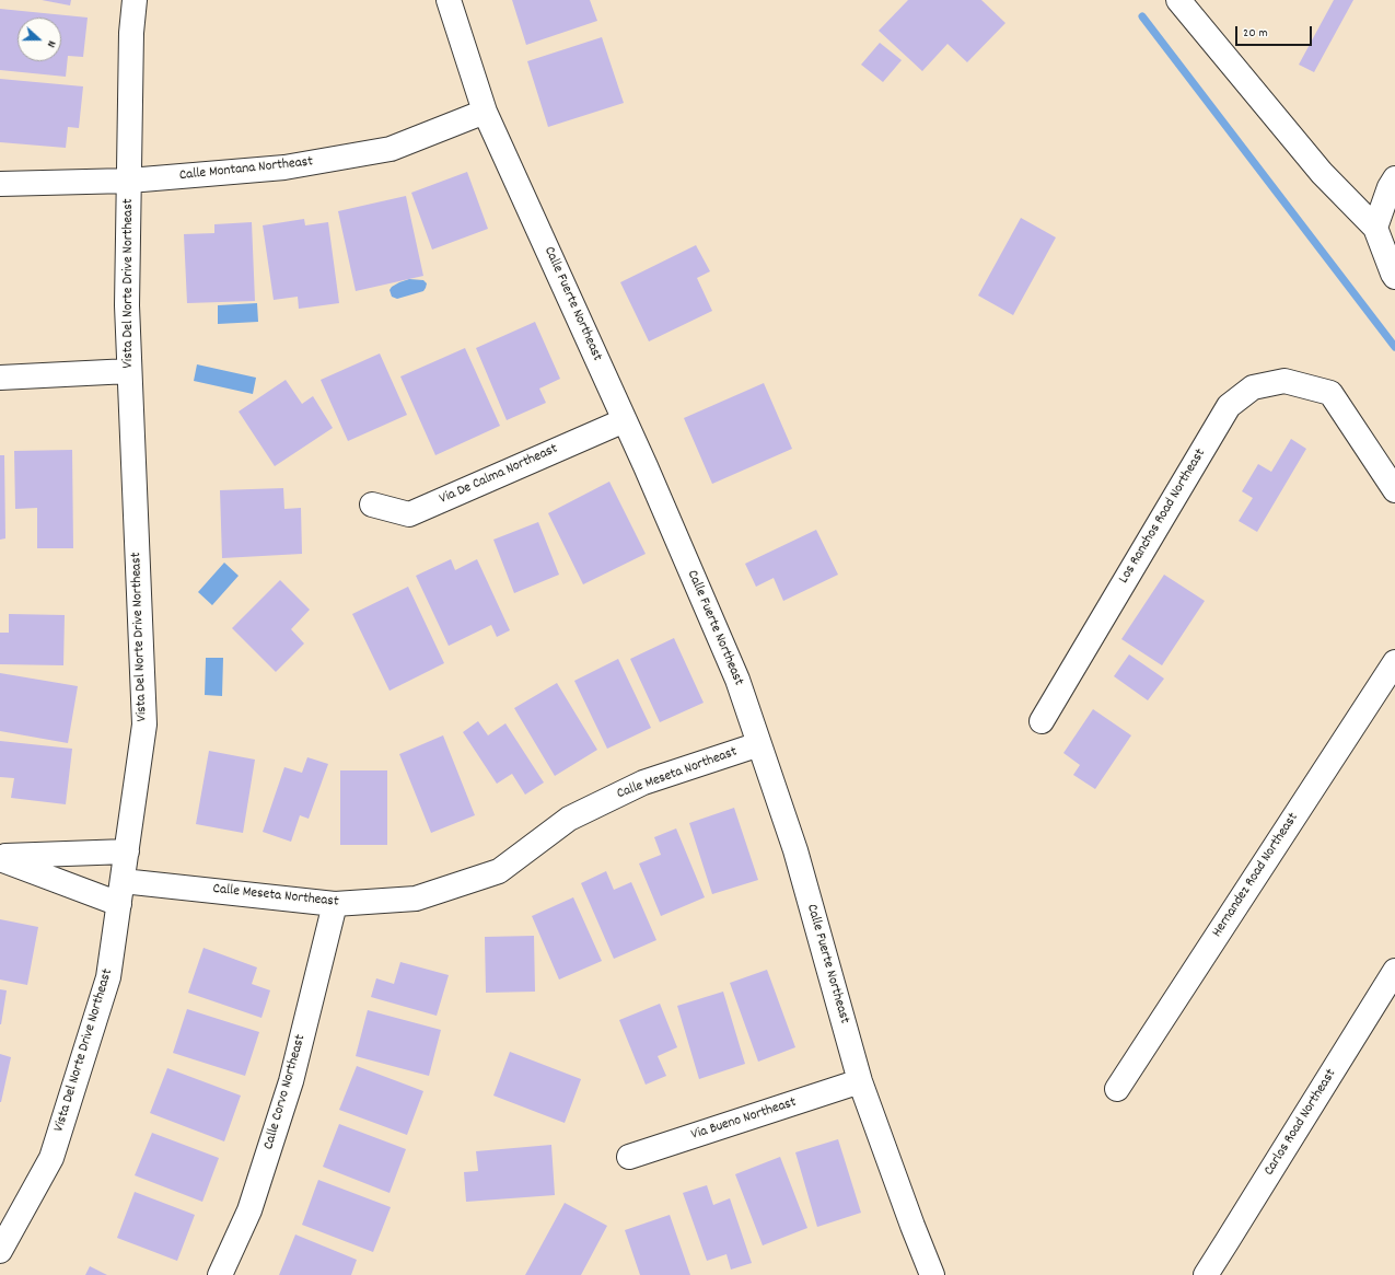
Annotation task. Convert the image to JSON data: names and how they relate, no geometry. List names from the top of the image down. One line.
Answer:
{"streets":{"street":["Calle Montana Northeast","Vista Del Norte Drive Northeast","Calle Fuerte Northeast","Via De Calma Northeast","Los Ranchos Road Northeast","Calle Meseta Northeast","Hernandez Road Northeast","Calle Corvo Northeast","Via Bueno Northeast","Carlos Road Northeast"]},"crossings":[["Calle Montana Northeast","Vista Del Norte Drive Northeast"],["Calle Montana Northeast","Calle Fuerte Northeast"],["Vista Del Norte Drive Northeast","Calle Meseta Northeast"],["Calle Fuerte Northeast","Via De Calma Northeast"],["Calle Fuerte Northeast","Calle Meseta Northeast"],["Calle Fuerte Northeast","Via Bueno Northeast"],["Calle Meseta Northeast","Calle Corvo Northeast"]],"scale_bar":"20 m","north":"right"}
